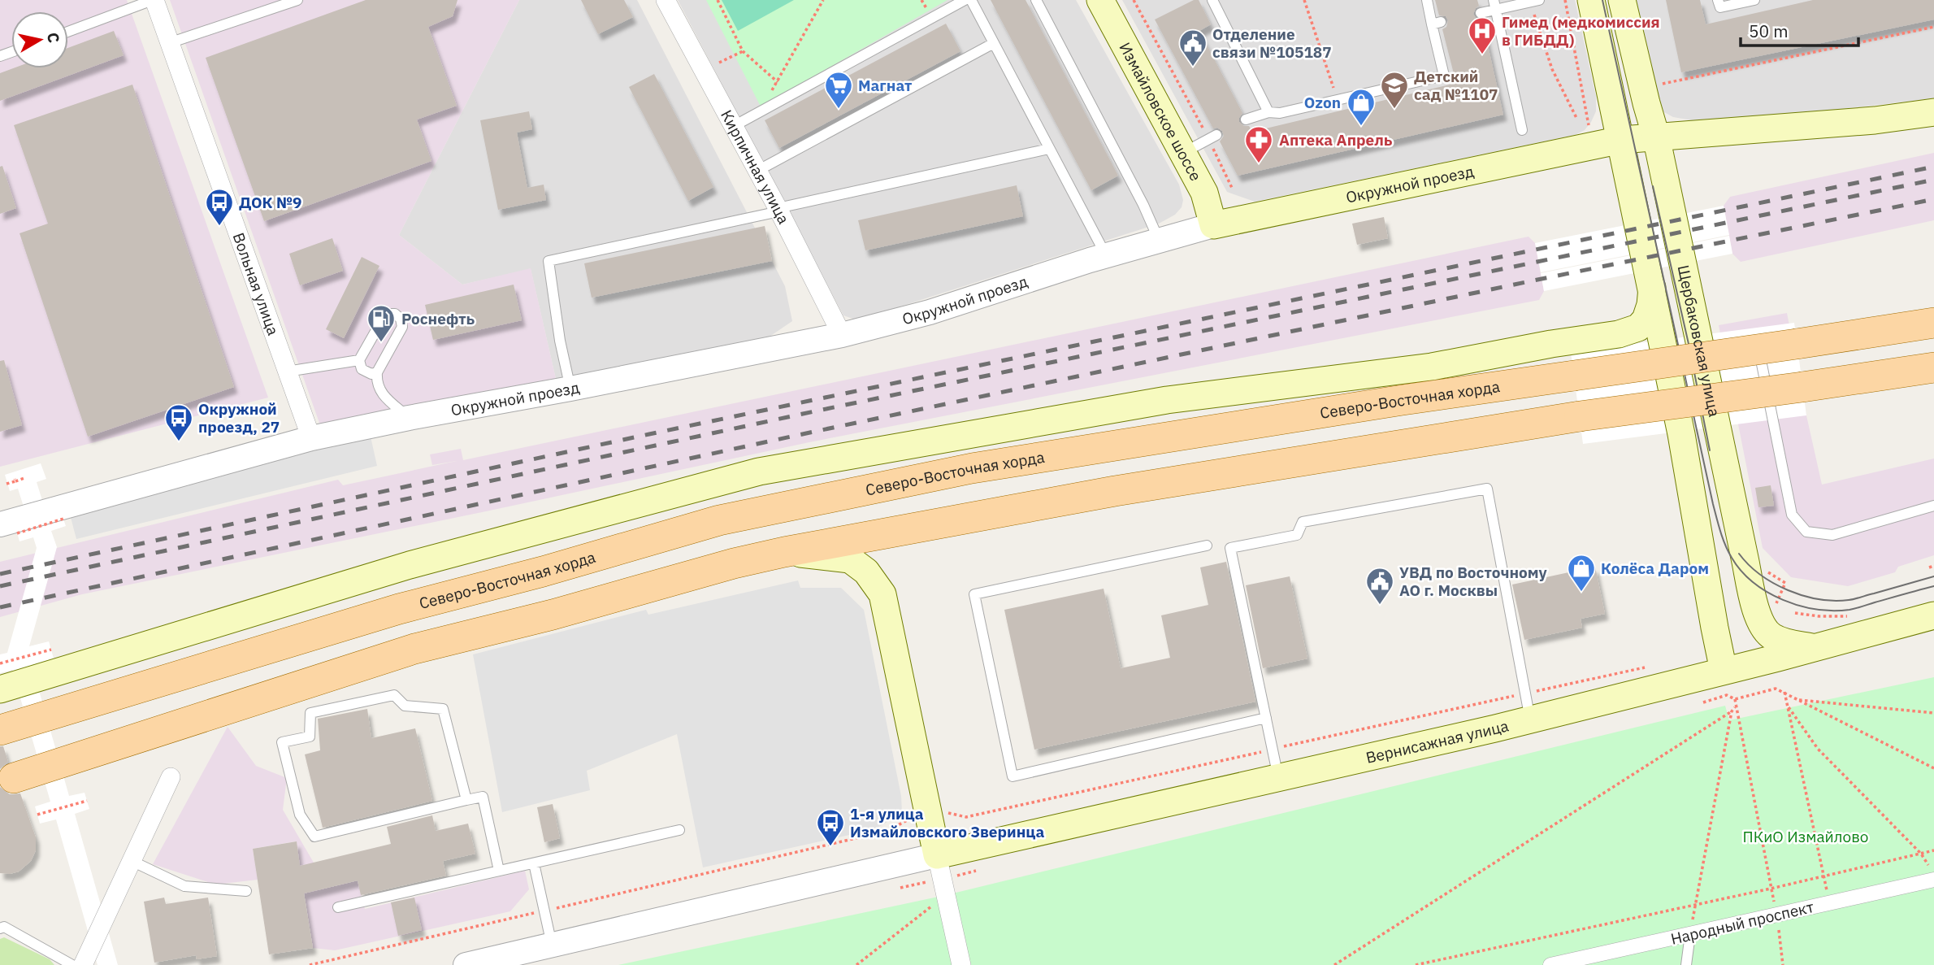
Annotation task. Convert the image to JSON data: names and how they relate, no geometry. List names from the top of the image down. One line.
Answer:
{"streets":{"main road":["Измайловское шоссе","Окружной проезд","Щербаковская улица","Северо-Восточная хорда","Вернисажная улица"],"street":["Кирпичная улица","Вольная улица","Народный проспект"]},"crossings":[["Измайловское шоссе","Окружной проезд"],["Кирпичная улица","Окружной проезд"],["Окружной проезд","Вольная улица"],["Окружной проезд","Щербаковская улица"],["Щербаковская улица","Вернисажная улица"]],"parks":["ПКиО Измайлово"],"places":{"hospital":["Гимед (медкомиссия в ГИБДД)"],"public building":["Отделение связи №105187","УВД по Восточному АО г. Москвы"],"supermarket":["Магнат"],"school or university":["Детский сад №1107"],"shop":["Ozon","Колёса Даром"],"pharmacy":["Аптека Апрель"],"bus stop":["ДОК №9","Окружной проезд, 27","1-я улица Измайловского Зверинца"],"fuel station":["Роснефть"]},"scale_bar":"50 m","north":"right"}
